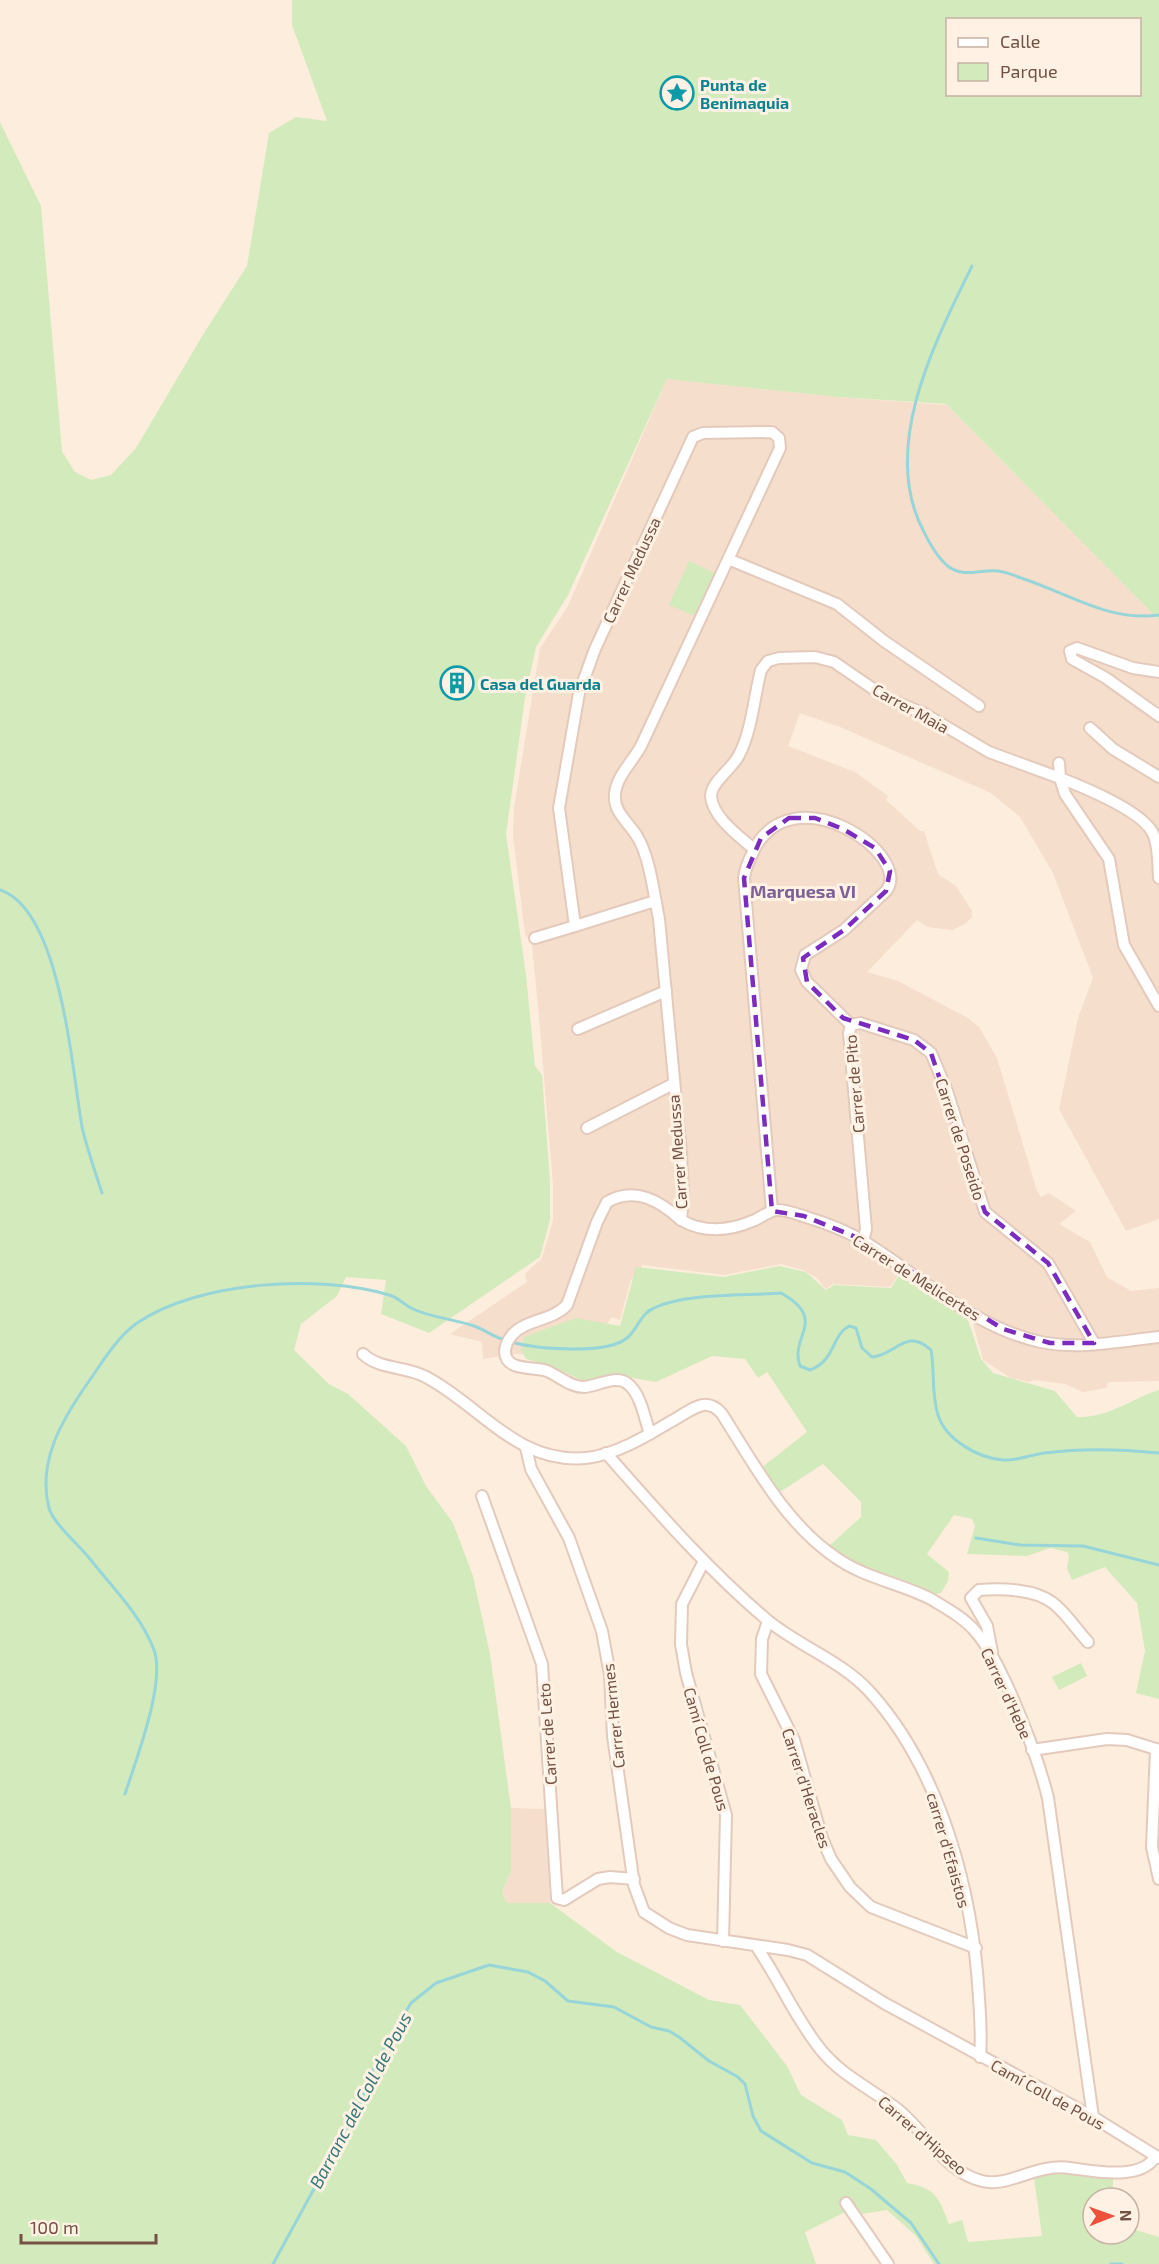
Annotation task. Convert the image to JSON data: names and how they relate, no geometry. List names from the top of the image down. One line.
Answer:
{"streets":{"street":["Carrer Medussa","Carrer Maia","Carrer de Pito","Carrer de Poseido","Carrer de Melicertes","Carrer d'Hebe","Carrer Hermes","Carrer de Leto","Camí Coll de Pous","Carrer d'Heracles","carrer d'Efaistos","Carrer d'Hipseo"]},"crossings":[["Carrer Medussa","Carrer d'Hebe"],["Carrer Maia","Carrer de Pito"],["Carrer de Pito","Carrer de Poseido"],["Carrer de Pito","Carrer de Melicertes"],["Carrer de Poseido","Carrer de Melicertes"],["Carrer d'Hebe","Camí Coll de Pous"],["Carrer Hermes","Carrer de Leto"],["Carrer Hermes","Camí Coll de Pous"],["Camí Coll de Pous","carrer d'Efaistos"],["Camí Coll de Pous","Carrer d'Hipseo"],["Carrer d'Heracles","carrer d'Efaistos"]],"districts":["Marquesa VI"],"water":["Barranc del Coll de Pous"],"places":{"place":["Punta de Benimaquia"],"building":["Casa del Guarda"]},"legend":["Calle","Parque"],"scale_bar":"100 m","north":"right"}
